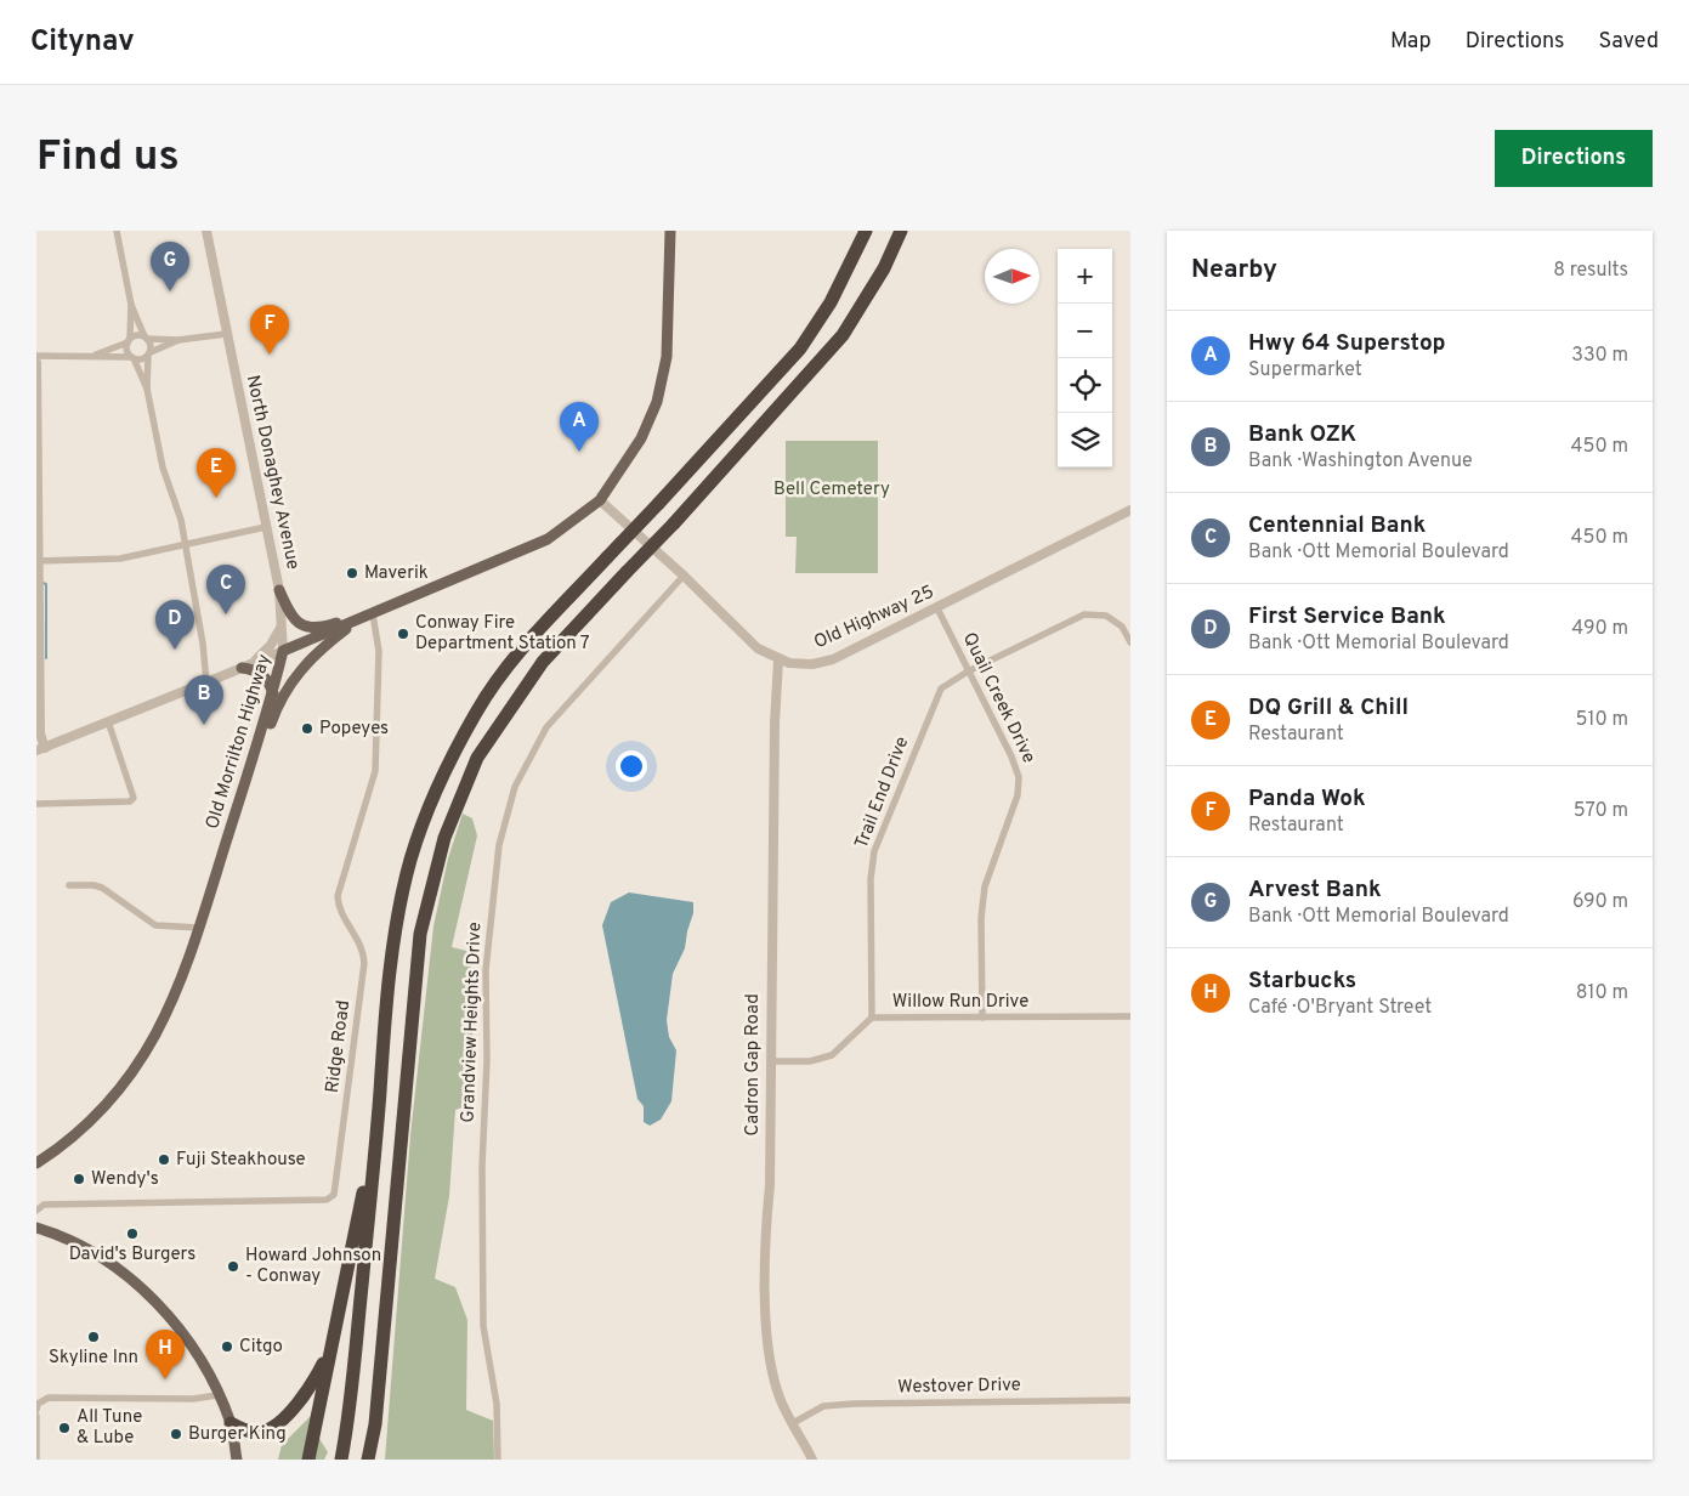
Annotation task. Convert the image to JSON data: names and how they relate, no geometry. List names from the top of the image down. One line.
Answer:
{"streets":{"main road":["Old Morrilton Highway"],"street":["North Donaghey Avenue","Old Highway 25","Quail Creek Drive","Trail End Drive","Willow Run Drive","Grandview Heights Drive","Ridge Road","Cadron Gap Road","Westover Drive"]},"crossings":[["North Donaghey Avenue","Old Morrilton Highway"],["Old Highway 25","Quail Creek Drive"],["Old Highway 25","Old Morrilton Highway"],["Old Highway 25","Grandview Heights Drive"],["Old Highway 25","Cadron Gap Road"],["Quail Creek Drive","Trail End Drive"],["Quail Creek Drive","Willow Run Drive"],["Old Morrilton Highway","Ridge Road"],["Trail End Drive","Willow Run Drive"],["Willow Run Drive","Cadron Gap Road"],["Cadron Gap Road","Westover Drive"]],"parks":["Bell Cemetery"],"places":["Maverik","Conway Fire Department Station 7","Popeyes","Fuji Steakhouse","Wendy's","David's Burgers","Howard Johnson - Conway","Skyline Inn","Citgo","All Tune & Lube","Burger King"],"north":"right","page":{"header":"Citynav","nav":["Map","Directions","Saved"],"buttons":"Directions","title":"Find us","heading":["Nearby","8 results"],"pins":["G","F","A","E","C","D","B","H"],"map_buttons":["+","−"],"list":[{"mark":"A","name":"Hwy 64 Superstop","note":"Supermarket","value":"330 m"},{"mark":"B","name":"Bank OZK","note":"Bank · Washington Avenue","value":"450 m"},{"mark":"C","name":"Centennial Bank","note":"Bank · Ott Memorial Boulevard","value":"450 m"},{"mark":"D","name":"First Service Bank","note":"Bank · Ott Memorial Boulevard","value":"490 m"},{"mark":"E","name":"DQ Grill & Chill","note":"Restaurant","value":"510 m"},{"mark":"F","name":"Panda Wok","note":"Restaurant","value":"570 m"},{"mark":"G","name":"Arvest Bank","note":"Bank · Ott Memorial Boulevard","value":"690 m"},{"mark":"H","name":"Starbucks","note":"Café · O'Bryant Street","value":"810 m"}]}}
